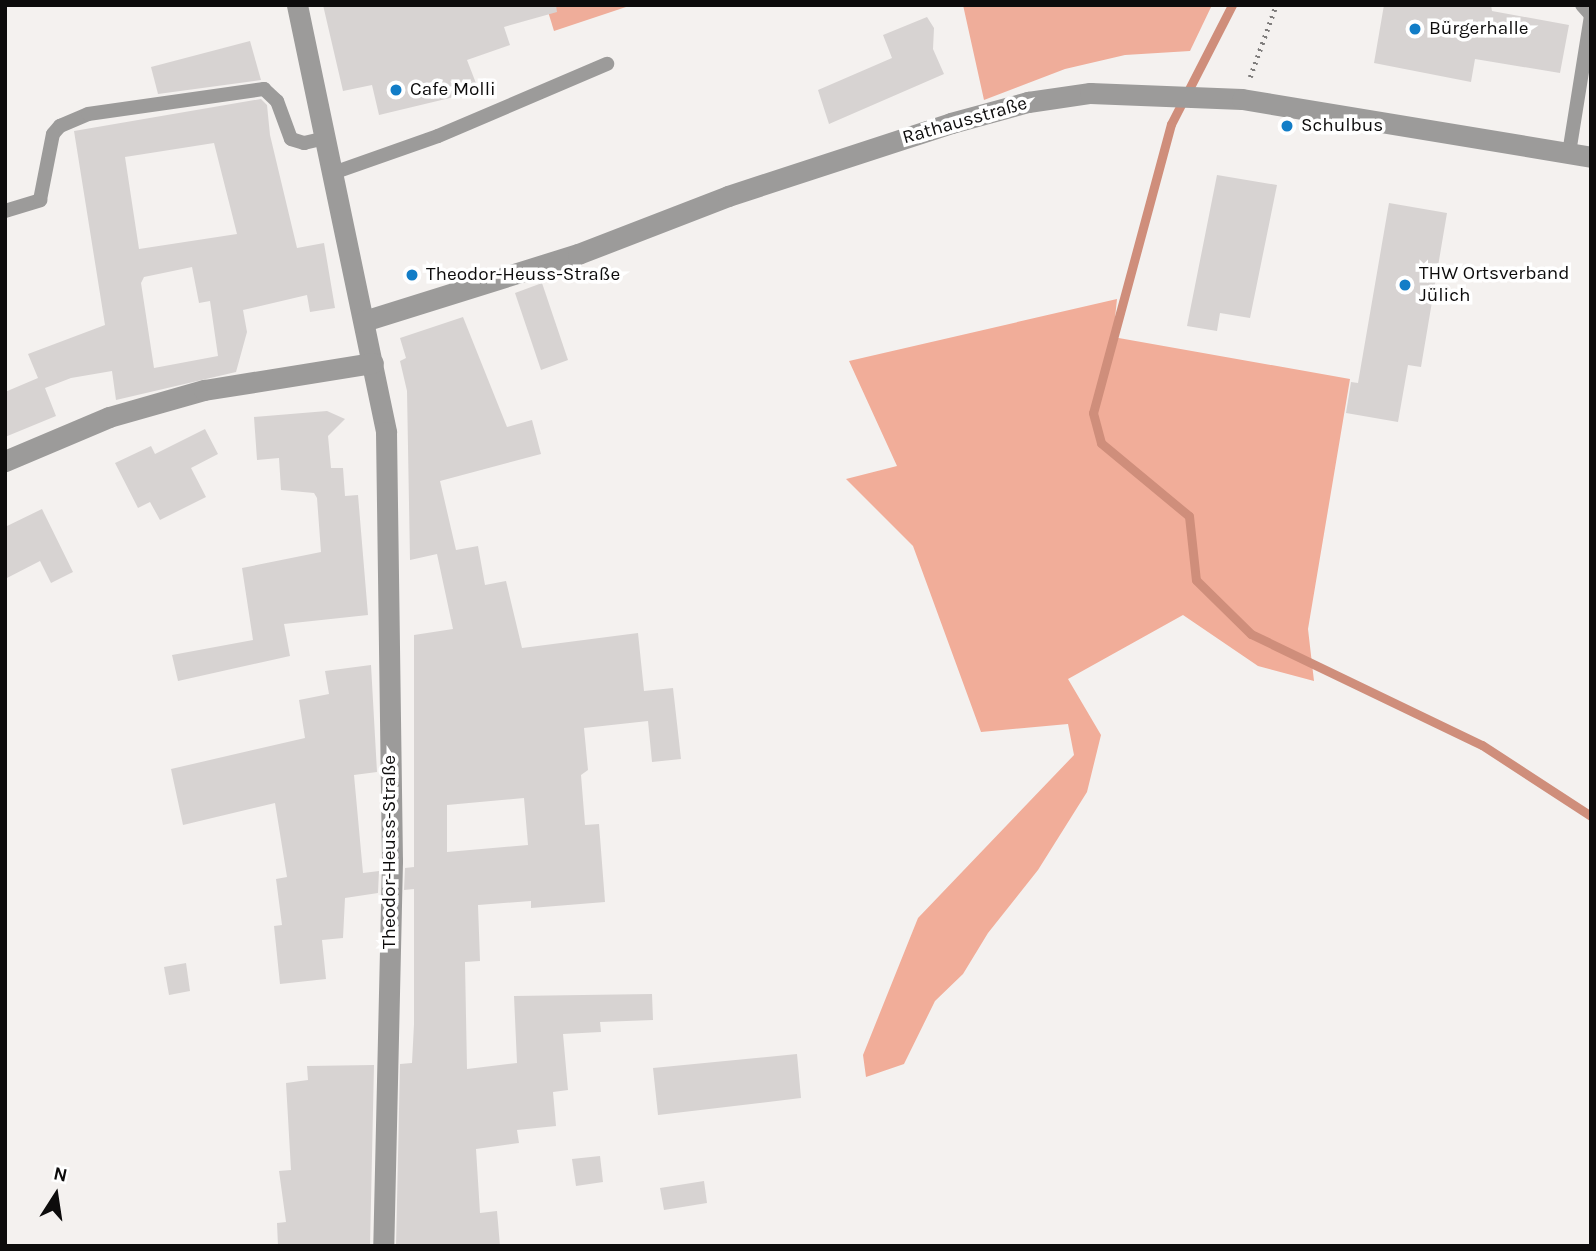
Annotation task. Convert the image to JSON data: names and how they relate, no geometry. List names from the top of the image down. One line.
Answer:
{"streets":{"street":["Rathausstraße","Theodor-Heuss-Straße"]},"crossings":[["Rathausstraße","Theodor-Heuss-Straße"]],"places":["Bürgerhalle","Cafe Molli","Schulbus","Theodor-Heuss-Straße","THW Ortsverband Jülich"],"north":"top"}
